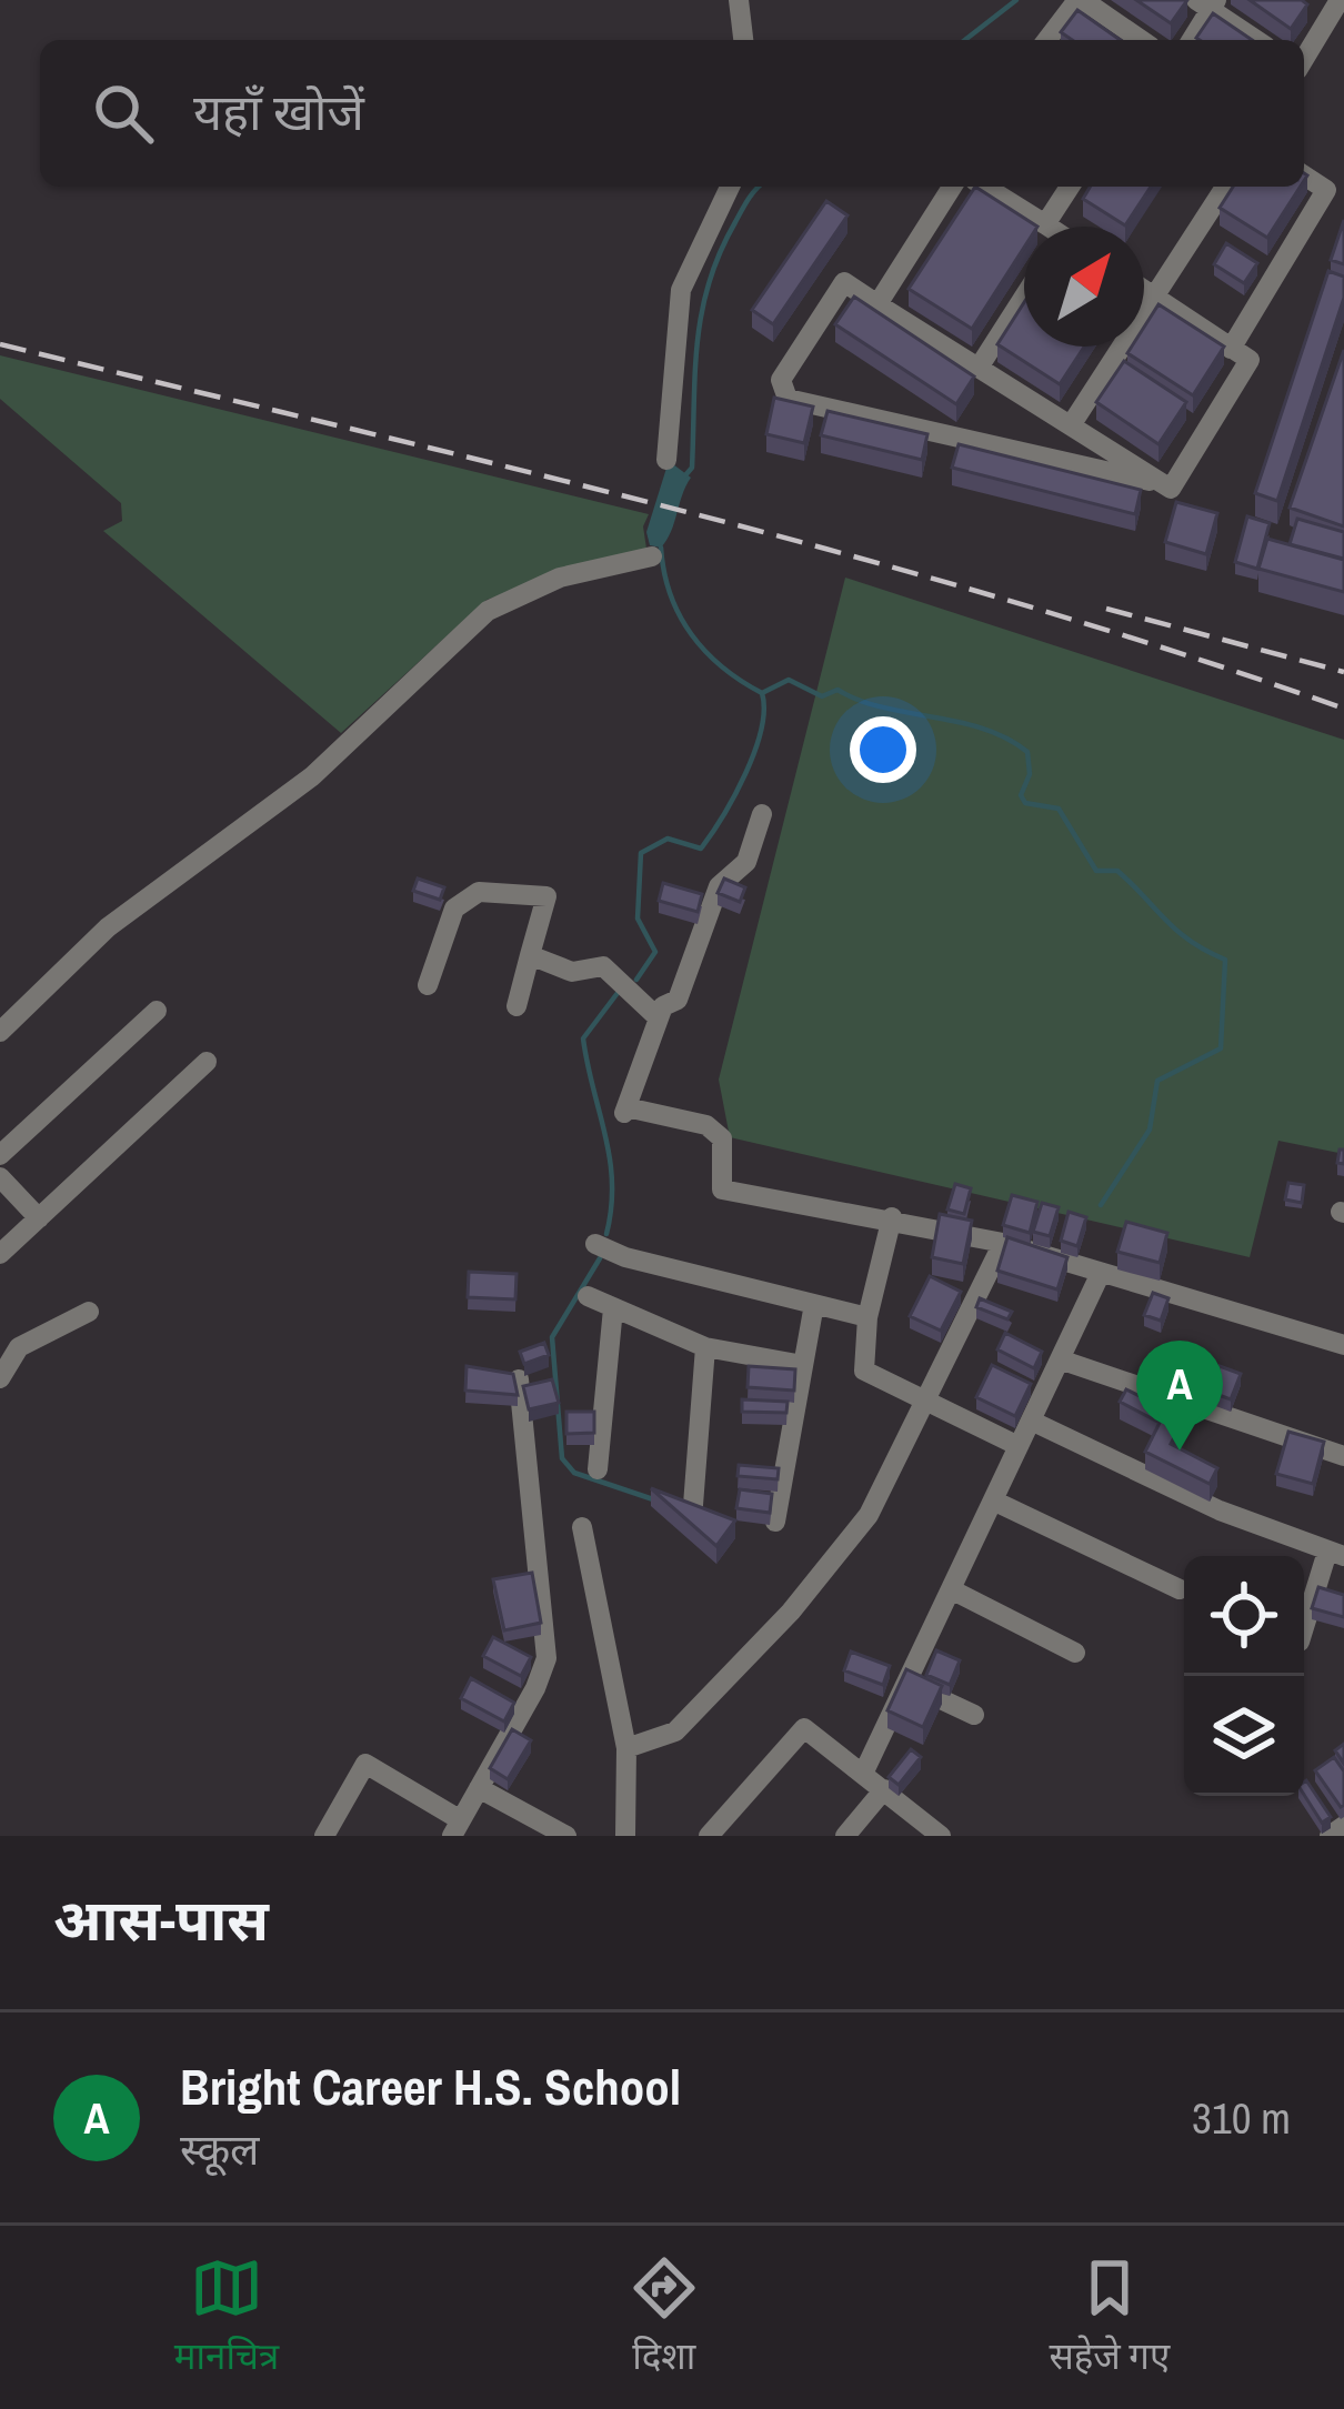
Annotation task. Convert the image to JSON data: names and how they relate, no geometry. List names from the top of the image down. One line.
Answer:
{"north":"top right","page":{"search":"यहाँ खोजें","pins":"A","heading":"आस-पास","list":[{"mark":"A","name":"Bright Career H.S. School","note":"स्कूल","value":"310 m"}],"nav":["मानचित्र","दिशा","सहेजे गए"]}}
